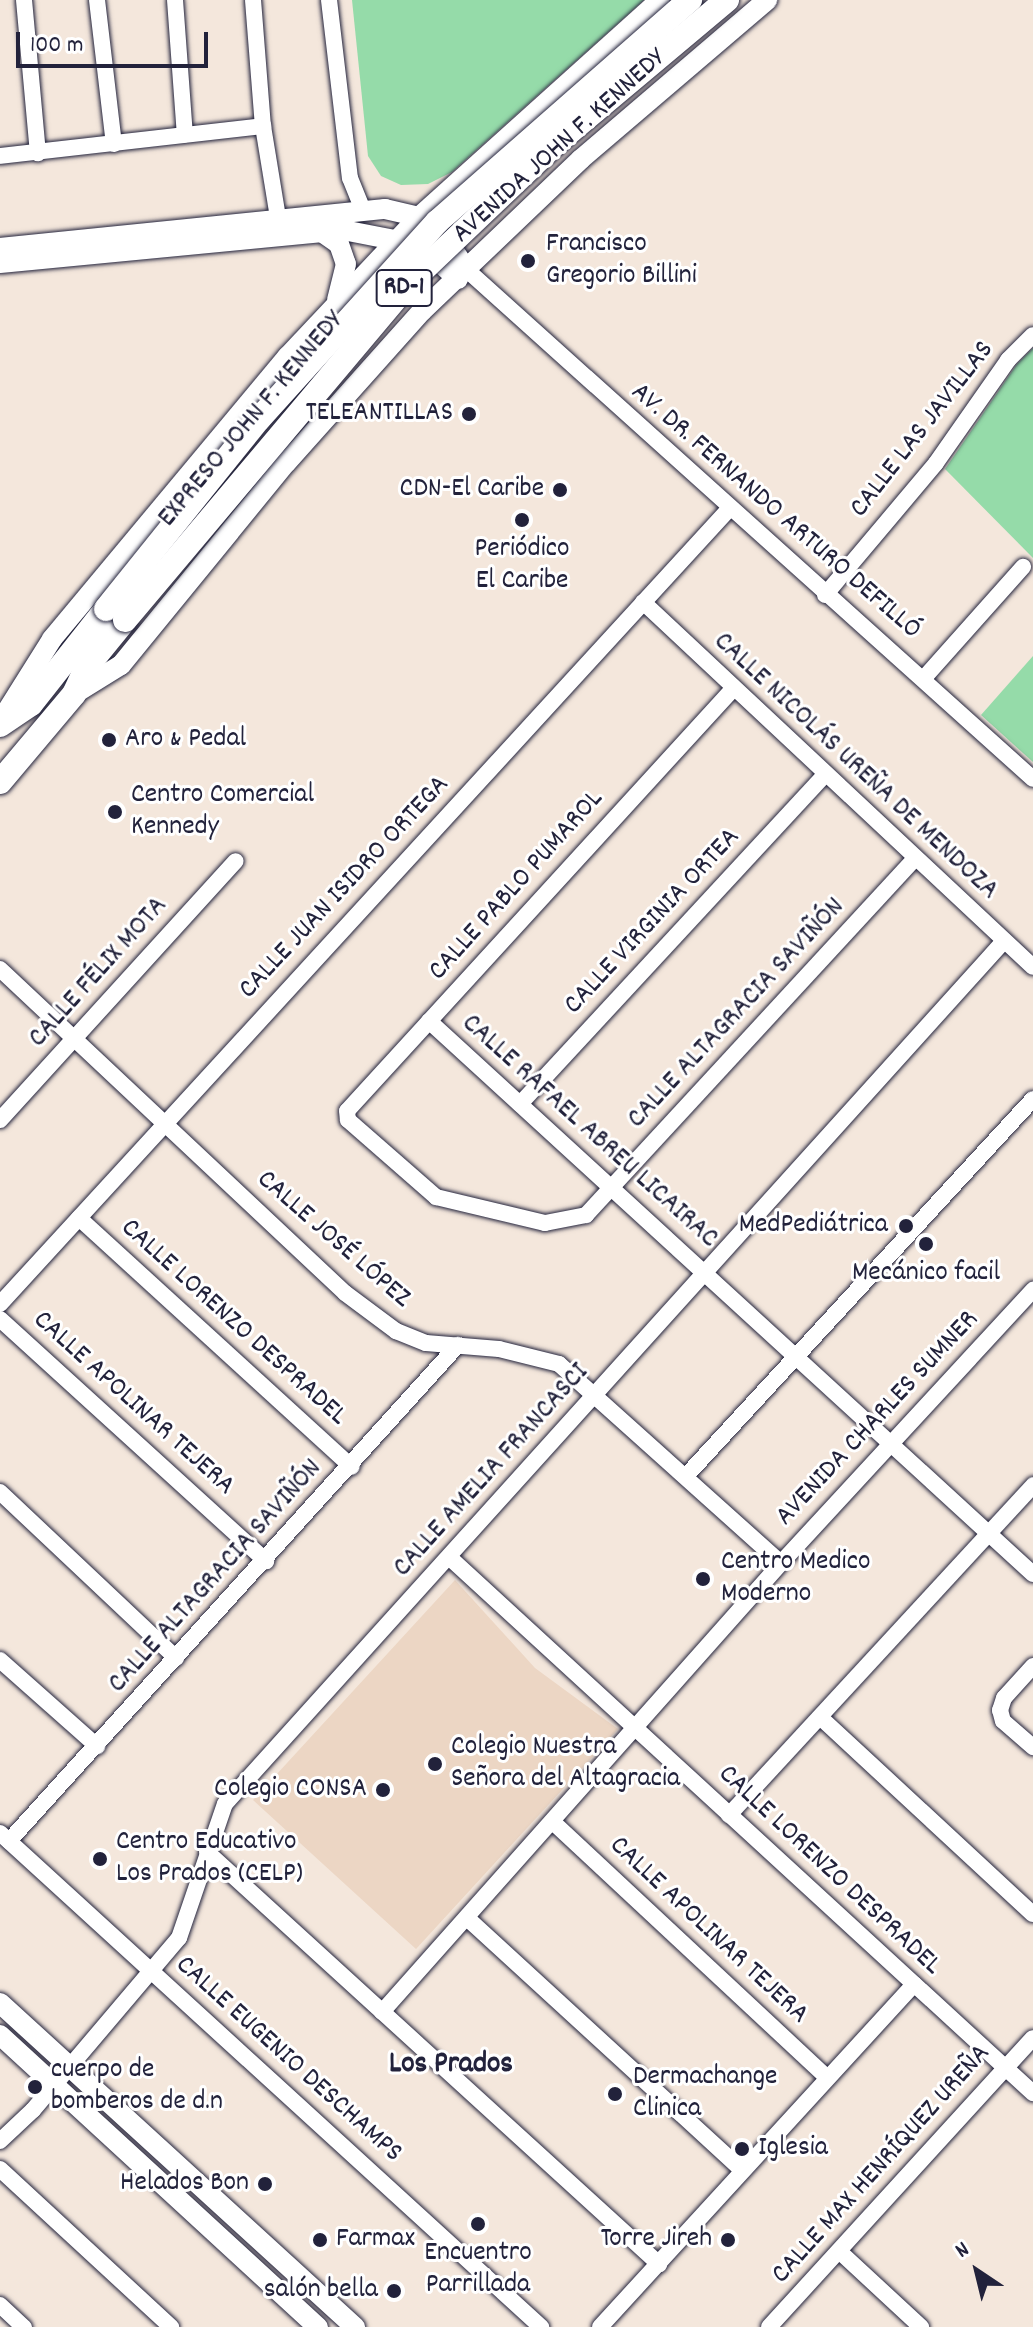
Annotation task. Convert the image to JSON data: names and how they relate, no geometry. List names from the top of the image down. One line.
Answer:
{"streets":{"highway":["RD-1","EXPRESO JOHN F. KENNEDY"],"main road":["AVENIDA JOHN F. KENNEDY"],"street":["CALLE LAS JAVILLAS","AV. DR. FERNANDO ARTURO DEFILLÓ","CALLE NICOLÁS UREÑA DE MENDOZA","CALLE PABLO PUMAROL","CALLE JUAN ISIDRO ORTEGA","CALLE VIRGINIA ORTEA","CALLE FÉLIX MOTA","CALLE ALTAGRACIA SAVIÑÓN","CALLE RAFAEL ABREU LICAIRAC","CALLE JOSÉ LÓPEZ","CALLE LORENZO DESPRADEL","CALLE APOLINAR TEJERA","AVENIDA CHARLES SUMNER","CALLE AMELIA FRANCASCI","CALLE EUGENIO DESCHAMPS","CALLE MAX HENRÍQUEZ UREÑA"]},"crossings":[["AVENIDA JOHN F. KENNEDY","EXPRESO JOHN F. KENNEDY"],["AVENIDA JOHN F. KENNEDY","AV. DR. FERNANDO ARTURO DEFILLÓ"],["CALLE LAS JAVILLAS","AV. DR. FERNANDO ARTURO DEFILLÓ"],["AV. DR. FERNANDO ARTURO DEFILLÓ","CALLE JUAN ISIDRO ORTEGA"],["CALLE NICOLÁS UREÑA DE MENDOZA","CALLE PABLO PUMAROL"],["CALLE NICOLÁS UREÑA DE MENDOZA","CALLE JUAN ISIDRO ORTEGA"],["CALLE NICOLÁS UREÑA DE MENDOZA","CALLE VIRGINIA ORTEA"],["CALLE NICOLÁS UREÑA DE MENDOZA","CALLE ALTAGRACIA SAVIÑÓN"],["CALLE NICOLÁS UREÑA DE MENDOZA","CALLE AMELIA FRANCASCI"],["CALLE PABLO PUMAROL","CALLE ALTAGRACIA SAVIÑÓN"],["CALLE PABLO PUMAROL","CALLE RAFAEL ABREU LICAIRAC"],["CALLE JUAN ISIDRO ORTEGA","CALLE JOSÉ LÓPEZ"],["CALLE JUAN ISIDRO ORTEGA","CALLE LORENZO DESPRADEL"],["CALLE VIRGINIA ORTEA","CALLE RAFAEL ABREU LICAIRAC"],["CALLE FÉLIX MOTA","CALLE JOSÉ LÓPEZ"],["CALLE ALTAGRACIA SAVIÑÓN","CALLE RAFAEL ABREU LICAIRAC"],["CALLE ALTAGRACIA SAVIÑÓN","CALLE JOSÉ LÓPEZ"],["CALLE ALTAGRACIA SAVIÑÓN","CALLE LORENZO DESPRADEL"],["CALLE ALTAGRACIA SAVIÑÓN","CALLE APOLINAR TEJERA"],["CALLE ALTAGRACIA SAVIÑÓN","CALLE EUGENIO DESCHAMPS"],["CALLE RAFAEL ABREU LICAIRAC","AVENIDA CHARLES SUMNER"],["CALLE RAFAEL ABREU LICAIRAC","CALLE AMELIA FRANCASCI"],["CALLE JOSÉ LÓPEZ","AVENIDA CHARLES SUMNER"],["CALLE JOSÉ LÓPEZ","CALLE AMELIA FRANCASCI"],["CALLE LORENZO DESPRADEL","AVENIDA CHARLES SUMNER"],["CALLE LORENZO DESPRADEL","CALLE AMELIA FRANCASCI"],["CALLE LORENZO DESPRADEL","CALLE MAX HENRÍQUEZ UREÑA"],["CALLE APOLINAR TEJERA","AVENIDA CHARLES SUMNER"],["CALLE AMELIA FRANCASCI","CALLE EUGENIO DESCHAMPS"]],"districts":["Los Prados"],"places":["Francisco Gregorio Billini","TELEANTILLAS","CDN-El Caribe","Periódico El Caribe","Aro & Pedal","Centro Comercial Kennedy","MedPediátrica","Mecánico facil","Centro Medico Moderno","Colegio Nuestra Señora del Altagracia","Colegio CONSA","Centro Educativo Los Prados (CELP)","cuerpo de bomberos de d.n","Dermachange Clinica","Iglesia","Helados Bon","Encuentro Parrillada","Farmax","Torre Jireh","salón bella"],"scale_bar":"100 m","north":"top left"}
